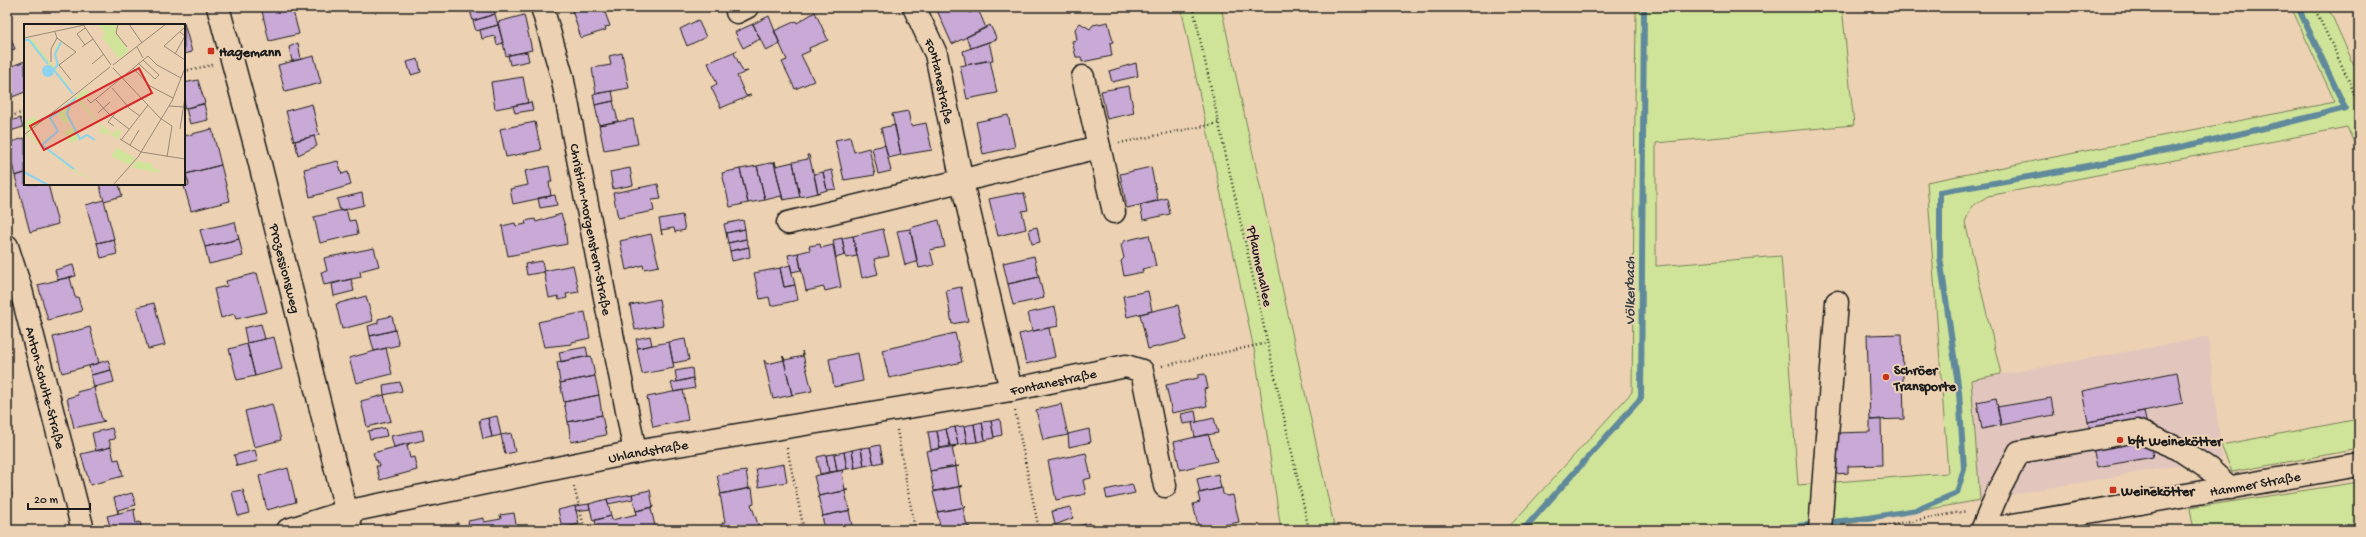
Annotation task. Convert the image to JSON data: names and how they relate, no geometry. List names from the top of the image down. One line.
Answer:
{"streets":{"street":["Fontanestraße","Christian-Morgenstern-Straße","Prozessionsweg","Anton-Schulte-Straße","Uhlandstraße","Hammer Straße"],"path":["Pflaumenallee"]},"crossings":[["Fontanestraße","Uhlandstraße"],["Christian-Morgenstern-Straße","Uhlandstraße"],["Prozessionsweg","Uhlandstraße"]],"water":["Völkerbach"],"places":{"transit":["Hagemann","Weinekötter"],"other":["Schröer Transporte","bft Weinekötter"]},"scale_bar":"20 m"}
